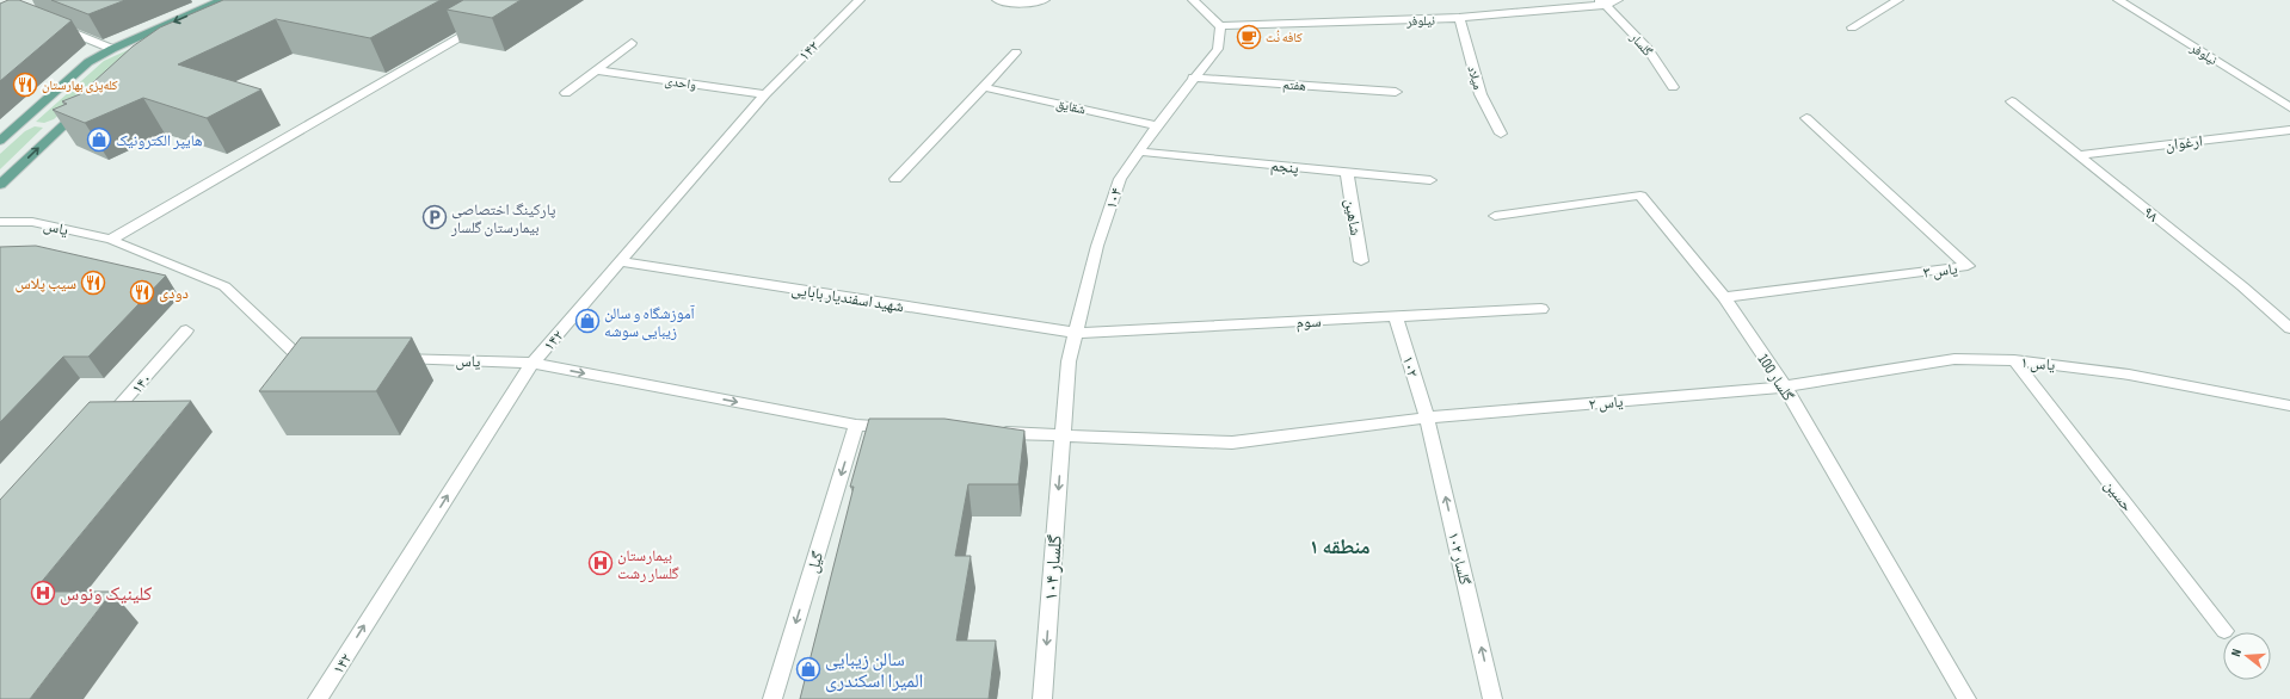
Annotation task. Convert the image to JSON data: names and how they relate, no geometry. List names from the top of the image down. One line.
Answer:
{"streets":{"street":["نیلوفر","گلسار","۱۴۲","میلاد","واحدی","هفتم","شقایق","ارغوان","پنجم","۱۰۴","۹۸","شاهین","یاس","یاس ۳","شهید اسفندیار بابایی","سوم","یاس ۱","۱۰۲","گلسار 100","۱۴۰","یاس ۲","حسین","گلسار ۱۰۲","گیل","گلسار ۱۰۴"]},"crossings":[["نیلوفر","گلسار"],["نیلوفر","میلاد"],["نیلوفر","۱۰۴"],["۱۴۲","واحدی"],["۱۴۲","یاس"],["۱۴۲","شهید اسفندیار بابایی"],["هفتم","۱۰۴"],["شقایق","۱۰۴"],["ارغوان","۹۸"],["پنجم","۱۰۴"],["پنجم","شاهین"],["۱۰۴","شهید اسفندیار بابایی"],["۱۰۴","سوم"],["۱۰۴","یاس ۲"],["۱۰۴","گلسار ۱۰۴"],["یاس","گیل"],["یاس ۳","گلسار 100"],["شهید اسفندیار بابایی","سوم"],["سوم","۱۰۲"],["یاس ۱","گلسار 100"],["یاس ۱","یاس ۲"],["یاس ۱","حسین"],["۱۰۲","یاس ۲"],["۱۰۲","گلسار ۱۰۲"],["گلسار 100","یاس ۲"],["یاس ۲","گلسار ۱۰۲"],["یاس ۲","گلسار ۱۰۴"]],"one_way":["۱۴۲","یاس","گلسار ۱۰۲","گیل","گلسار ۱۰۴"],"districts":["منطقه ۱"],"places":{"cafe":["کافه نُت"],"restaurant":["کله‌پزی بهارستان","سیب پلاس","دودی"],"shop":["هایپر الکترونیک","آموزشگاه و سالن زیبایی سوشه","سالن زیبایی المیرا اسکندری"],"parking":["پارکینگ اختصاصی بیمارستان گلسار"],"hospital":["بیمارستان گلسار رشت","کلینیک ونوس"]},"north":"left"}
